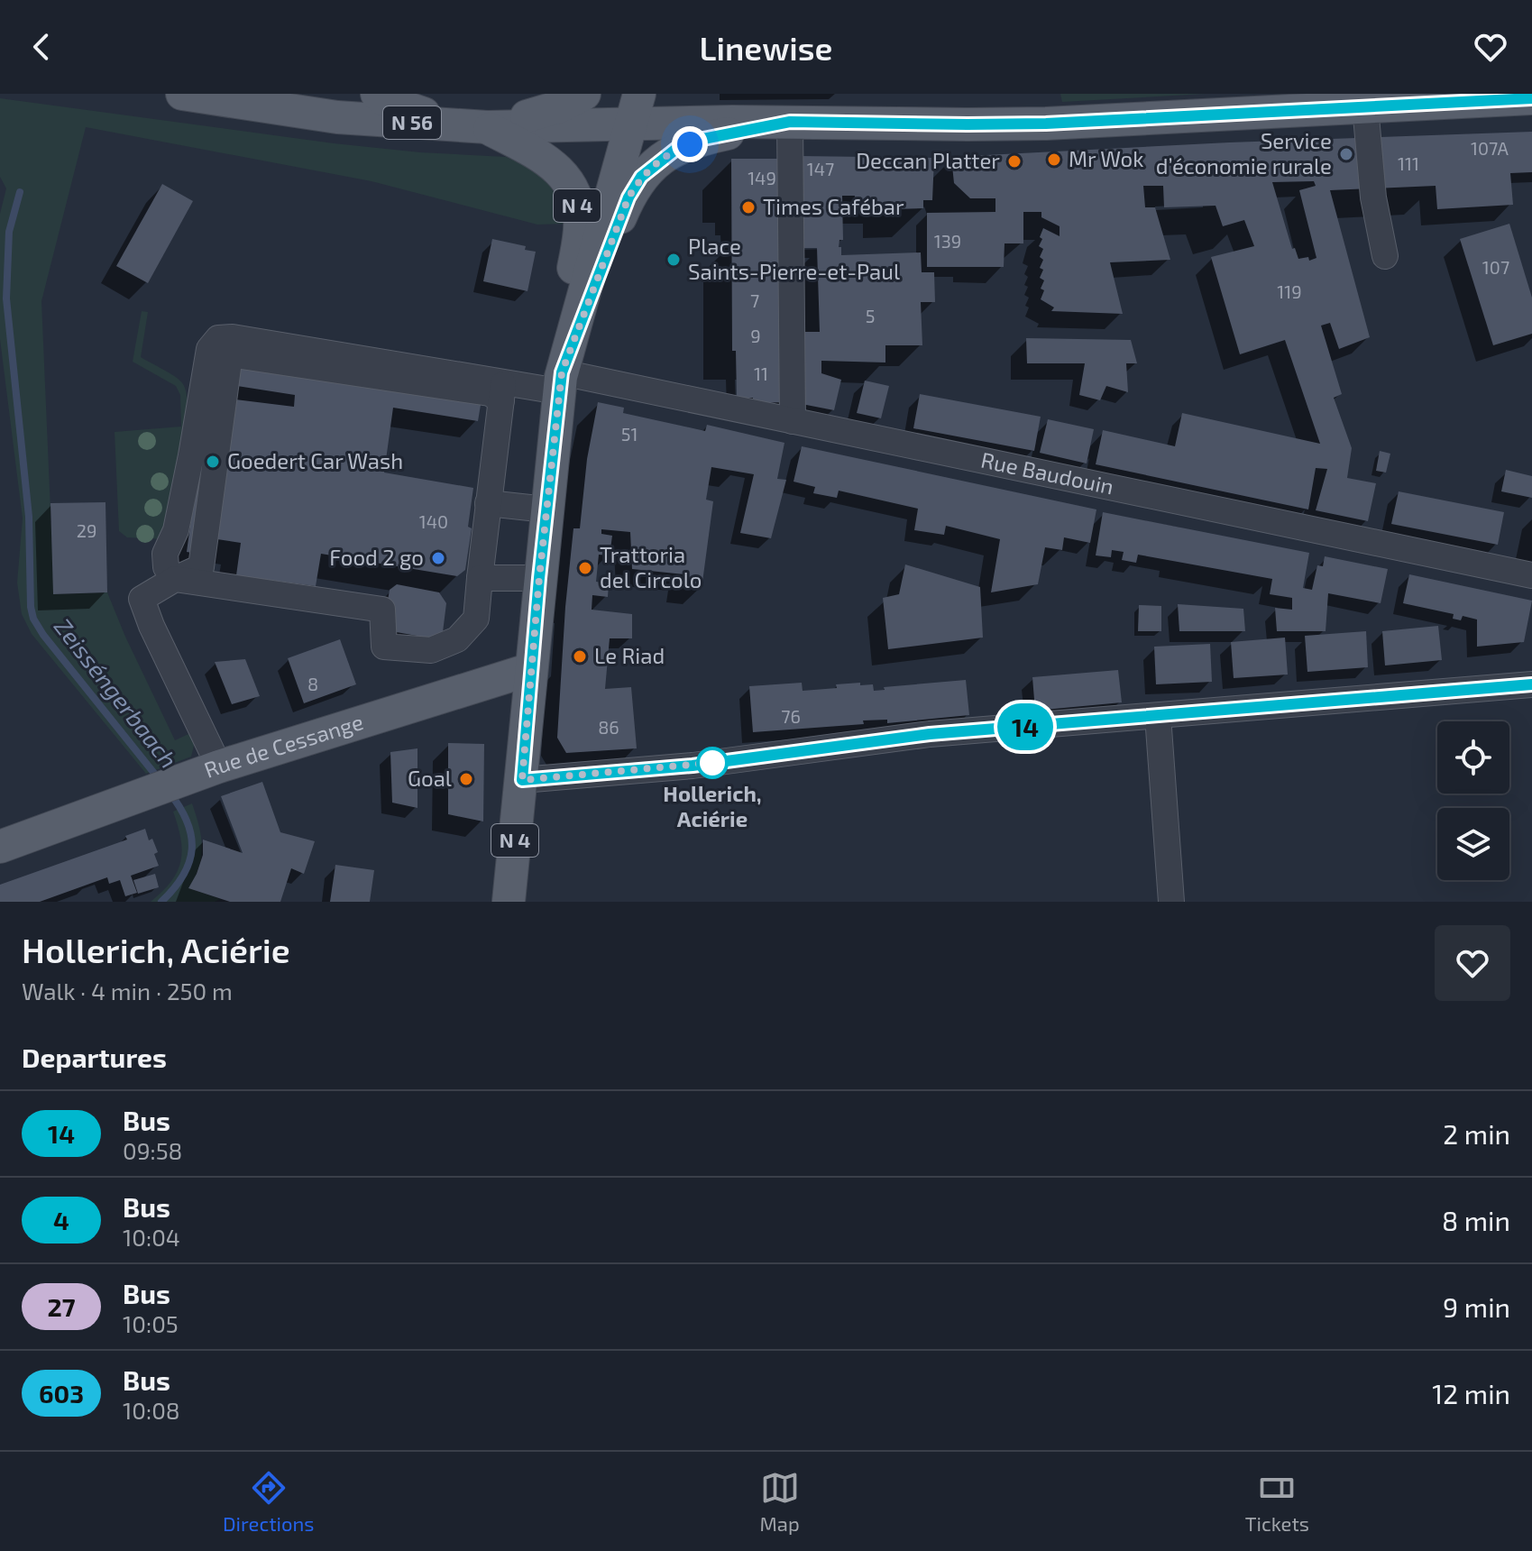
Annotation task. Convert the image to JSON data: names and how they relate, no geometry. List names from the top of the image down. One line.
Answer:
{"streets":{"main road":["N 56","N 4","Rue de Cessange"],"street":["Rue Baudouin"]},"crossings":[["N 56","N 4"],["N 4","Rue Baudouin"],["N 4","Rue de Cessange"]],"water":["Zeisséngerbaach"],"places":["Service d’économie rurale","Mr Wok","Deccan Platter","Times Cafébar","Place Saints-Pierre-et-Paul","Goedert Car Wash","Food 2 go","Trattoria del Circolo","Le Riad","Hollerich, Aciérie","Goal"],"lines":["bus line 14"],"house_numbers":["107A","111","147","149","139","107","119","7","5","9","11","51","140","29","8","76","86"],"page":{"header":"Linewise","on_map":"14","heading":[["Hollerich, Aciérie","Walk · 4 min · 250 m"],"Departures"],"list":[{"mark":"14","name":"Bus","note":"09:58","value":"2 min"},{"mark":"4","name":"Bus","note":"10:04","value":"8 min"},{"mark":"27","name":"Bus","note":"10:05","value":"9 min"},{"mark":"603","name":"Bus","note":"10:08","value":"12 min"}],"tabs":["Directions","Map","Tickets"]}}
